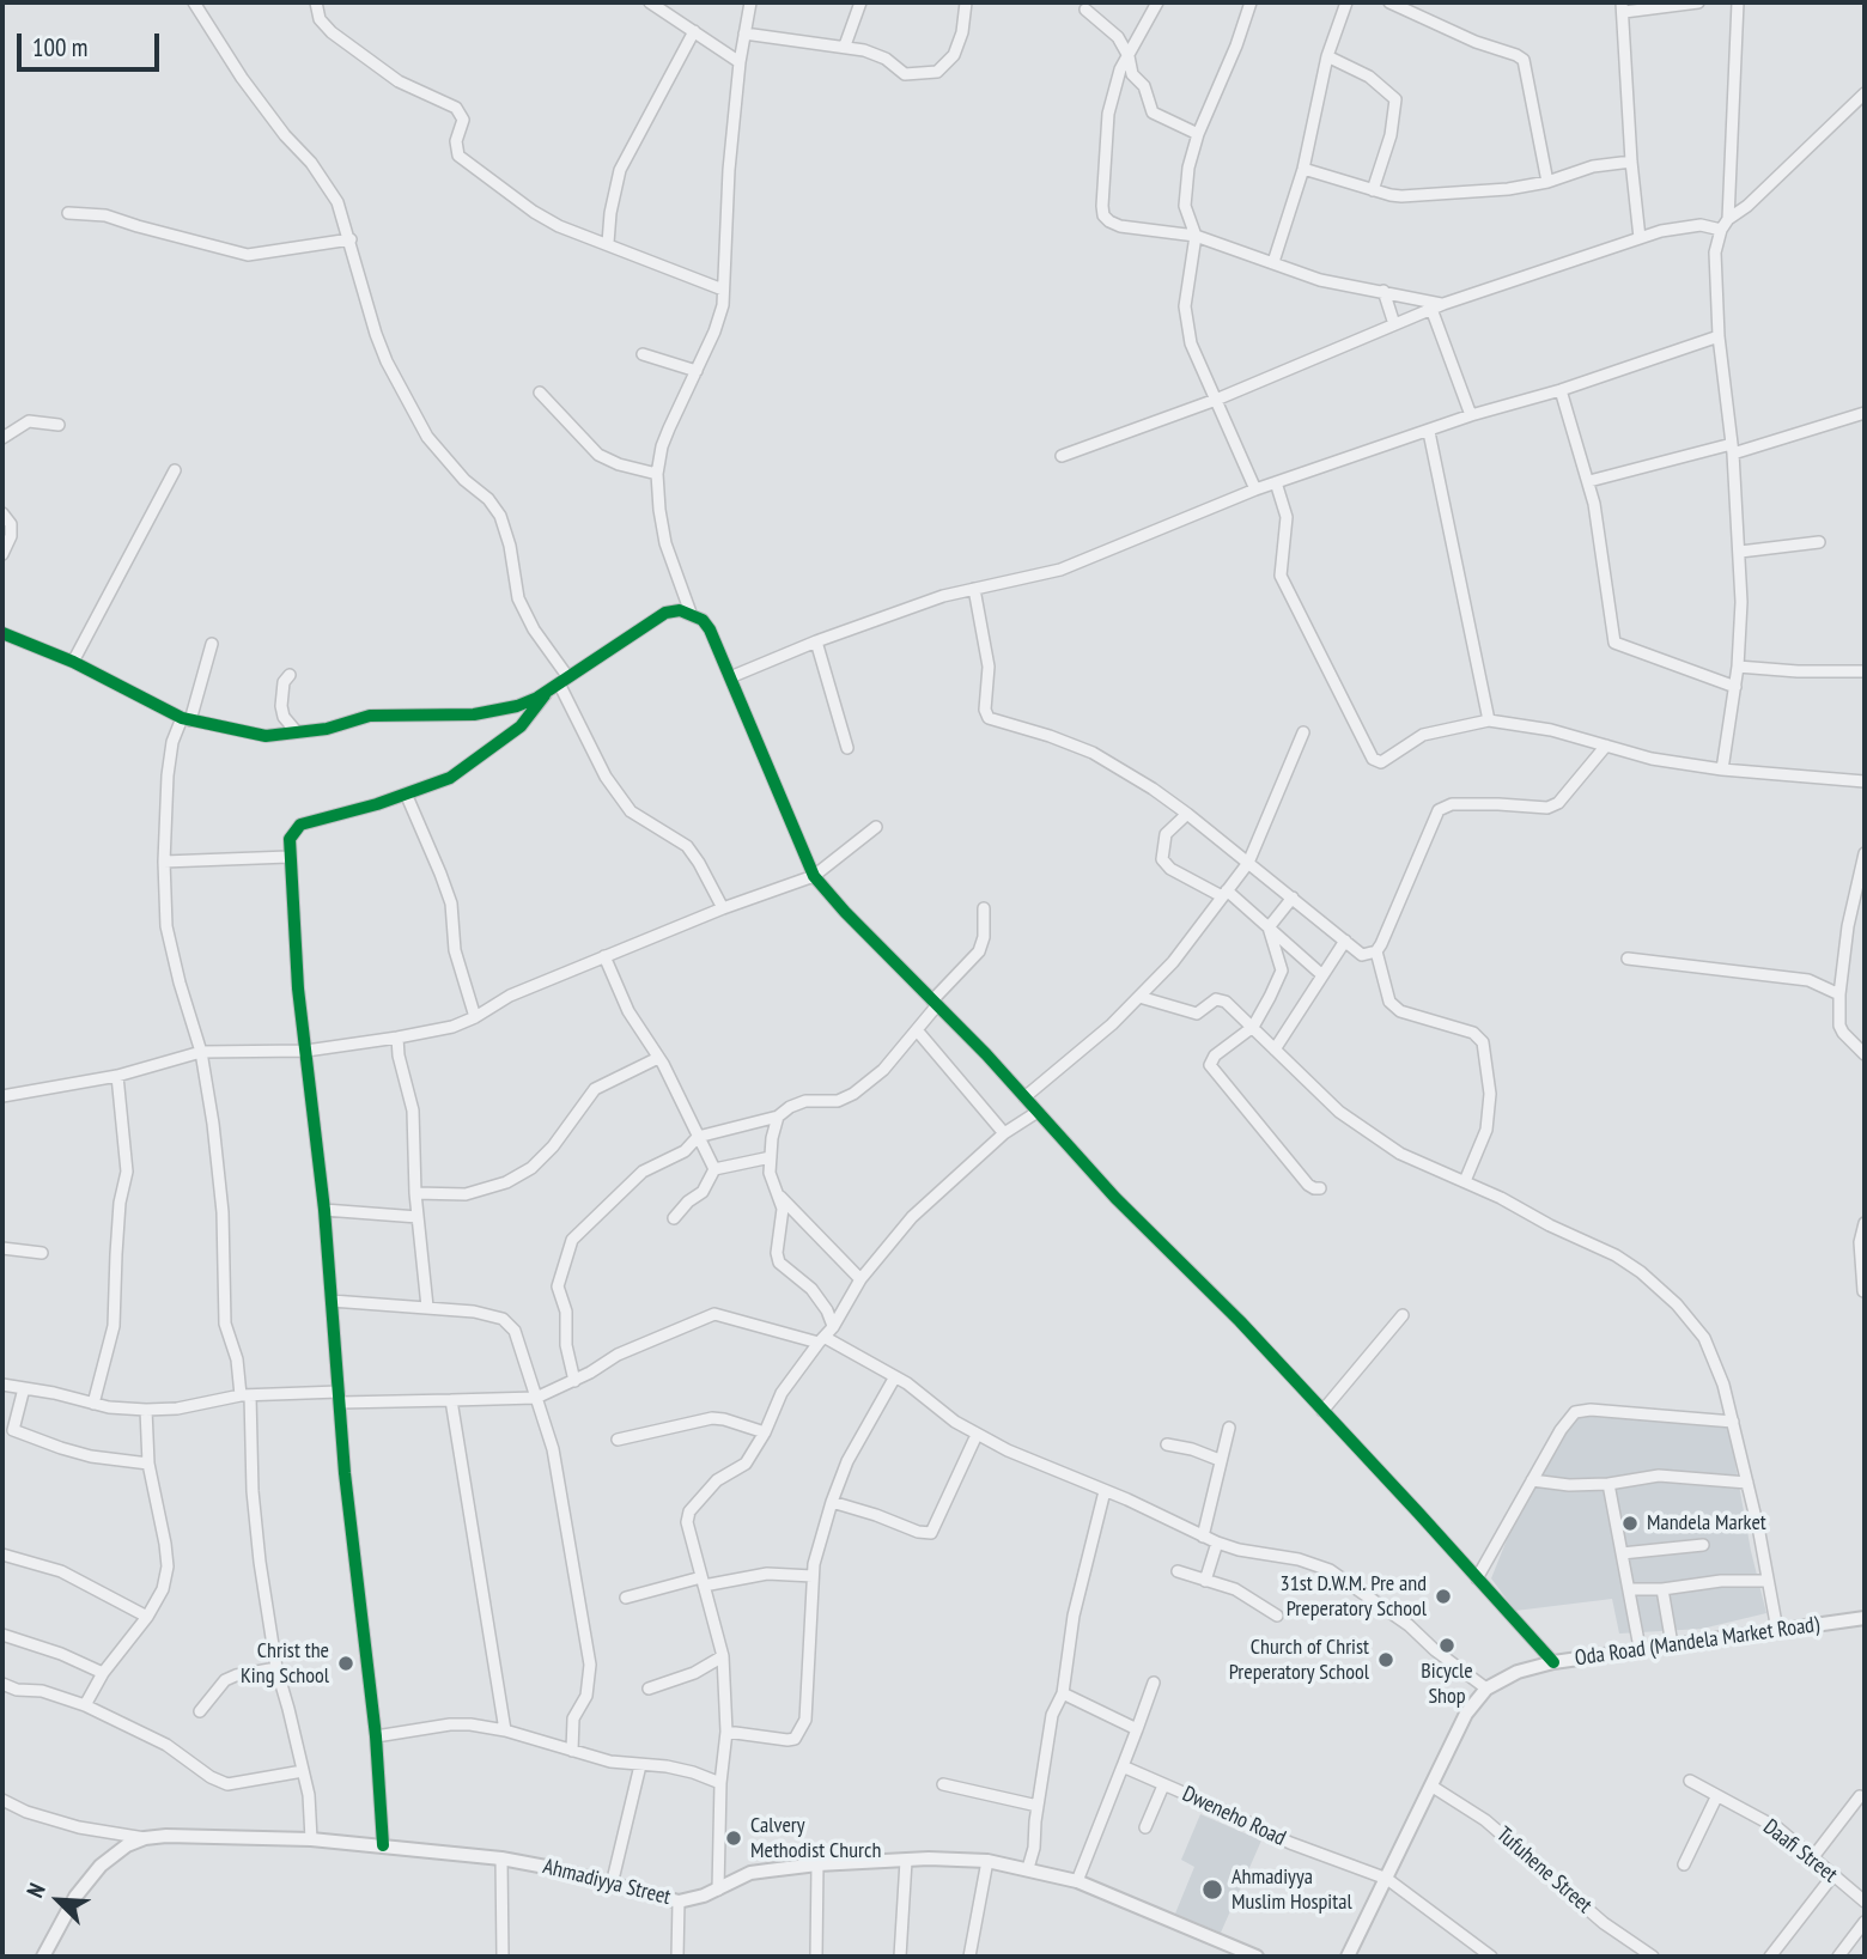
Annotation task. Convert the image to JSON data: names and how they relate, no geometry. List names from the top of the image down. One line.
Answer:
{"streets":{"street":["Oda Road (Mandela Market Road)","Dweneho Road","Daafi Street","Tufuhene Street","Ahmadiyya Street"]},"crossings":[["Oda Road (Mandela Market Road)","Dweneho Road"],["Oda Road (Mandela Market Road)","Tufuhene Street"]],"places":["Mandela Market","31st D.W.M. Pre and Preperatory School","Bicycle Shop","Church of Christ Preperatory School","Christ the King School","Calvery Methodist Church","Ahmadiyya Muslim Hospital"],"scale_bar":"100 m","north":"top left"}
